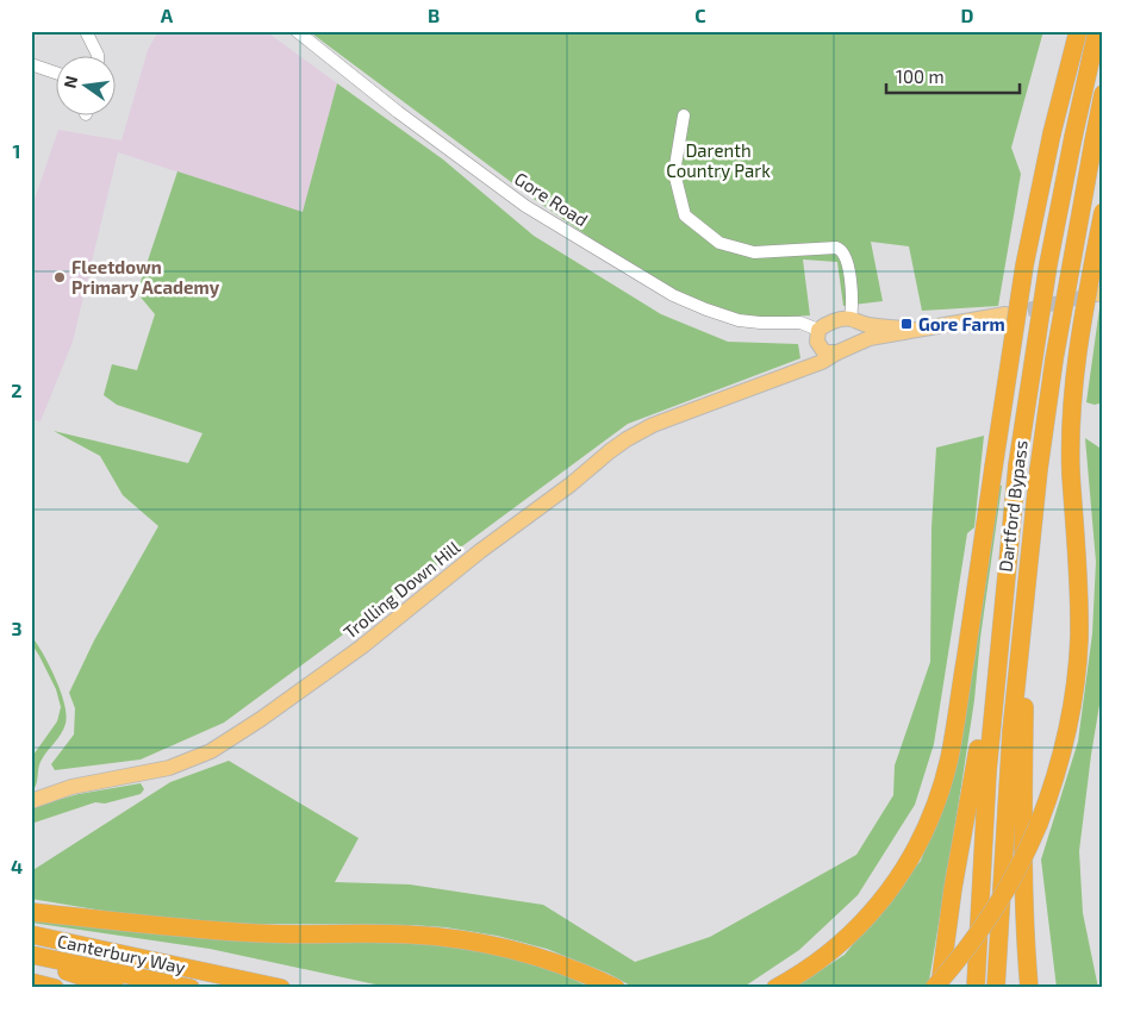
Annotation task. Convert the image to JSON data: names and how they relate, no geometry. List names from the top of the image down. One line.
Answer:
{"streets":{"highway":["Dartford Bypass","Canterbury Way"],"main road":["Trolling Down Hill"],"street":["Gore Road"]},"crossings":[["Gore Road","Trolling Down Hill"]],"parks":["Darenth Country Park"],"places":{"other":["Fleetdown Primary Academy"],"transit":["Gore Farm"]},"scale_bar":"100 m","north":"left","grid":{"columns":["A","B","C","D"],"rows":["1","2","3","4"]}}
